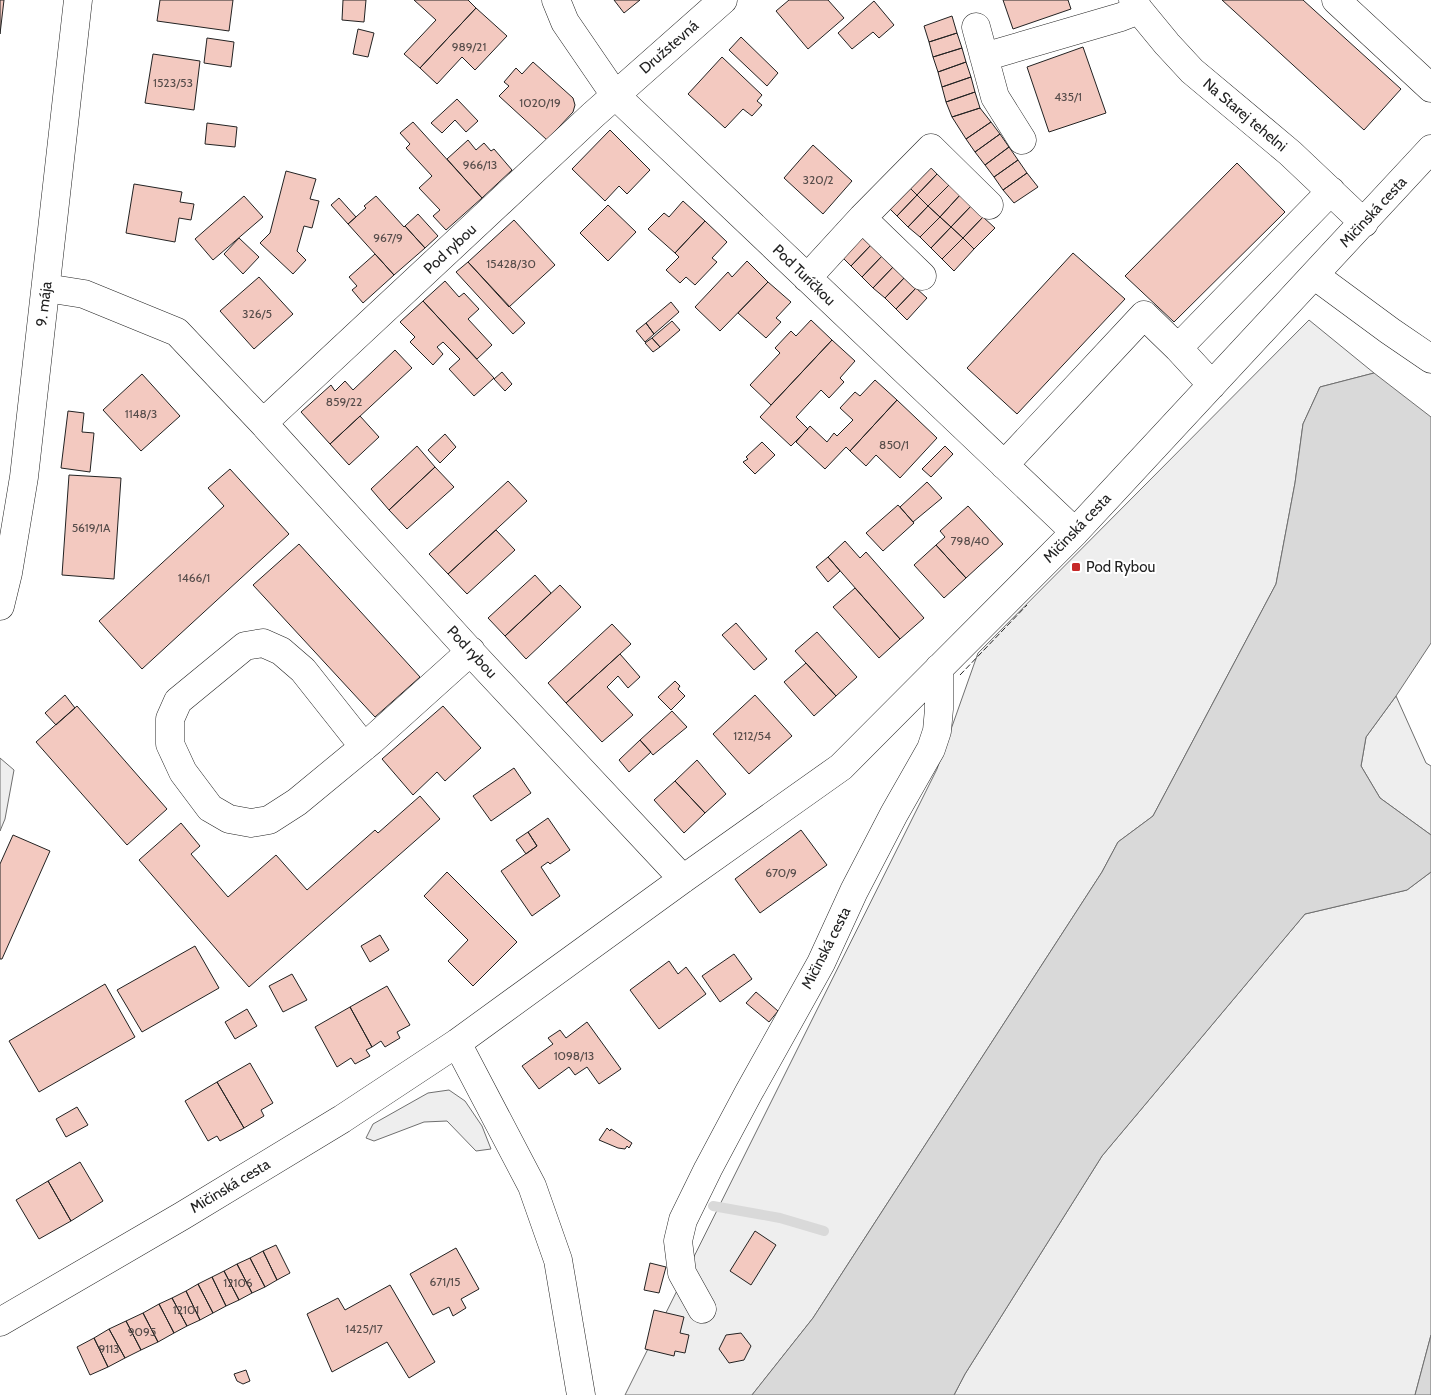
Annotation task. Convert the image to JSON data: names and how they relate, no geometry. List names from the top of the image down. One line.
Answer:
{"streets":{"street":["Družstevná","Na Starej tehelni","Mičinská cesta","Pod rybou","Pod Turíčkou","9. mája"]},"crossings":[["Družstevná","Pod rybou"],["Družstevná","Pod Turíčkou"],["Na Starej tehelni","Mičinská cesta"],["Mičinská cesta","Pod rybou"],["Mičinská cesta","Pod Turíčkou"],["Pod rybou","Pod Turíčkou"],["Pod rybou","9. mája"]],"places":{"transit":["Pod Rybou"]},"house_numbers":["989/21","1523/53","435/1","1020/19","966/13","320/2","967/9","15428/30","326/5","859/22","1148/3","850/1","5619/1A","798/40","1466/1","1212/54","670/9","1098/13","671/15","12106","12101","1425/17","9095","9113"]}
